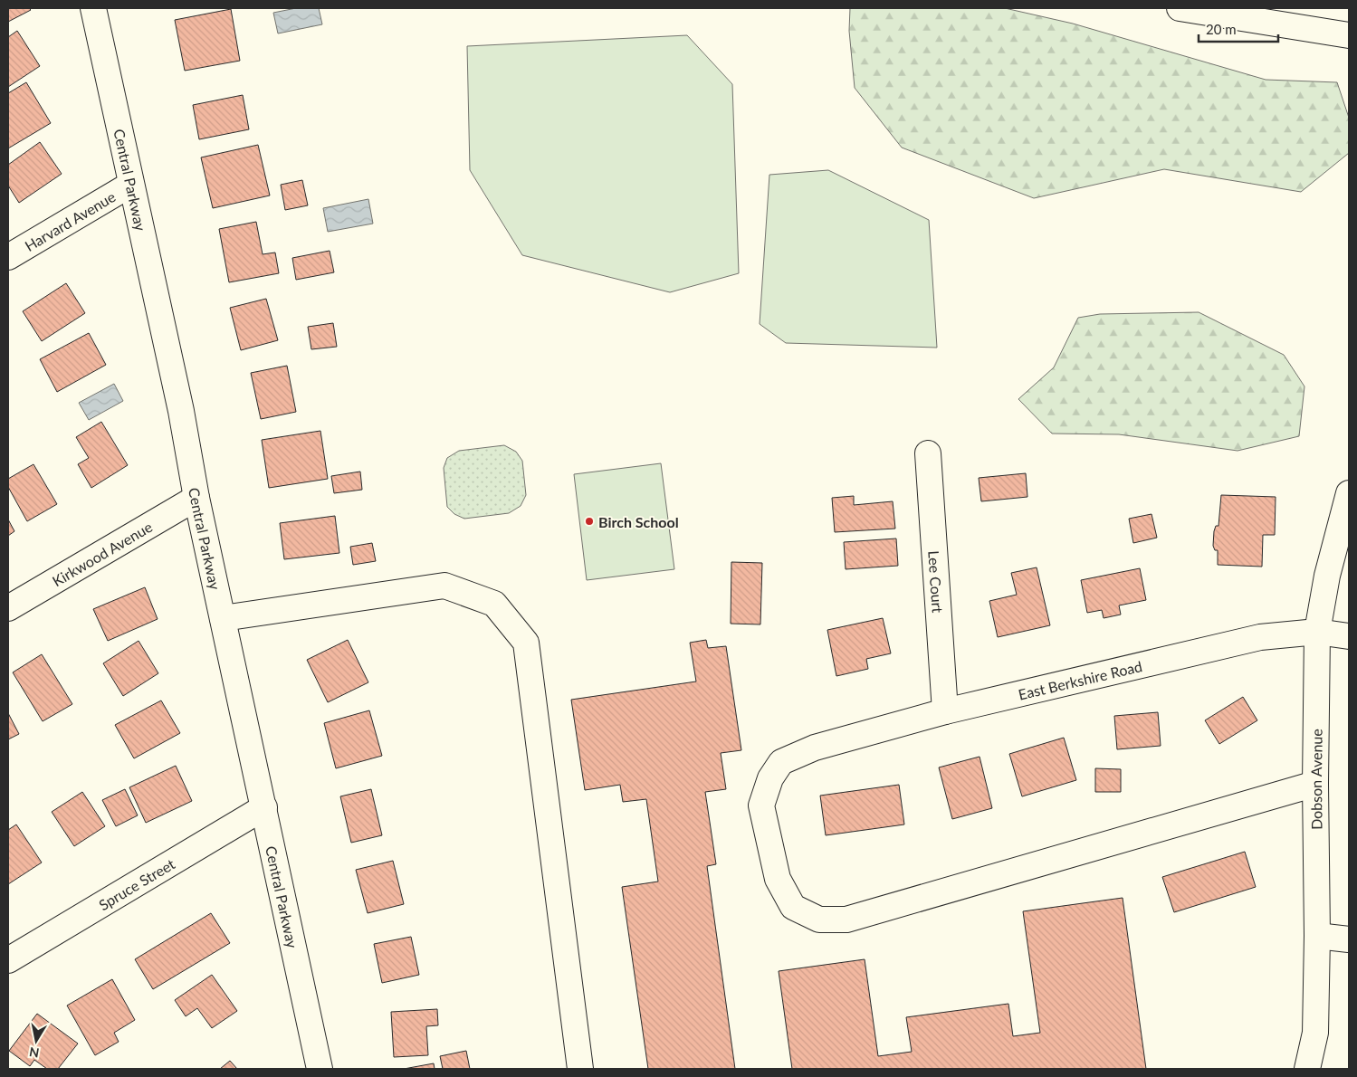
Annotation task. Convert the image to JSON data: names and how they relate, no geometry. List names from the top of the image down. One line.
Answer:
{"streets":{"street":["Central Parkway","Harvard Avenue","Kirkwood Avenue","Lee Court","East Berkshire Road","Dobson Avenue","Spruce Street"]},"crossings":[["Central Parkway","Harvard Avenue"],["Central Parkway","Kirkwood Avenue"],["Central Parkway","Spruce Street"],["Lee Court","East Berkshire Road"],["East Berkshire Road","Dobson Avenue"]],"places":["Birch School"],"scale_bar":"20 m","north":"bottom"}
